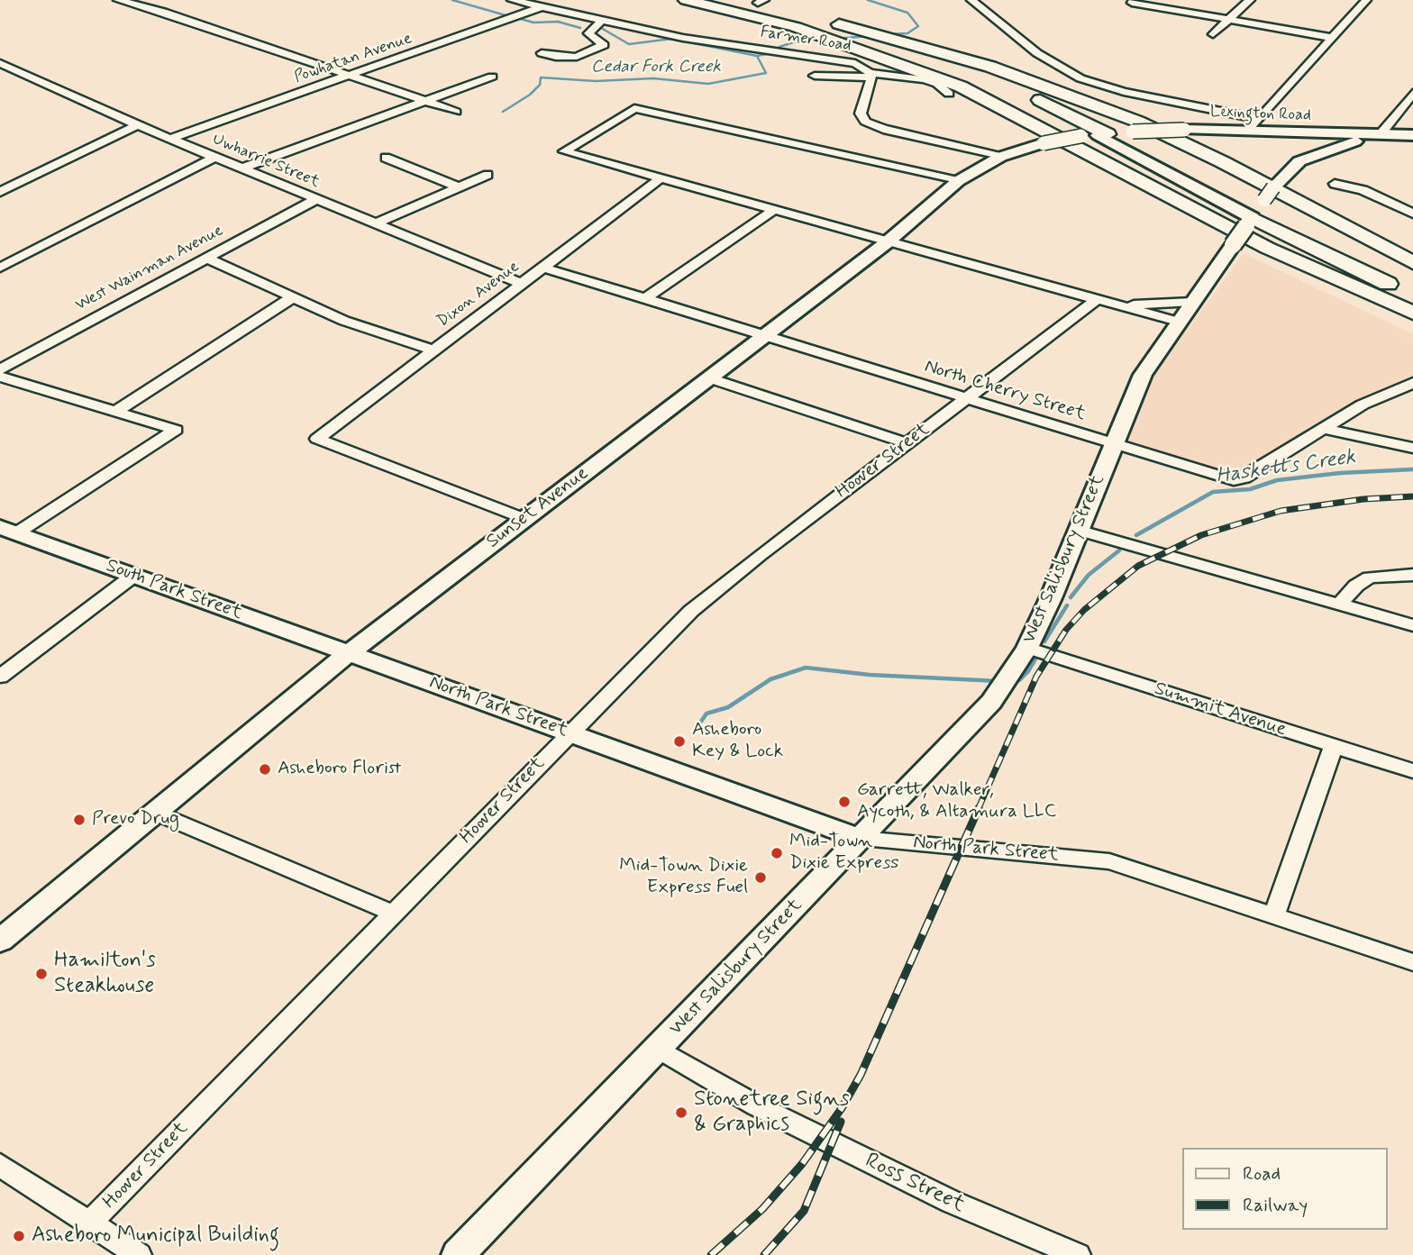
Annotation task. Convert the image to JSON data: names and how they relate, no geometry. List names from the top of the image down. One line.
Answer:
{"streets":{"main road":["Lexington Road","Sunset Avenue","West Salisbury Street","South Park Street","North Park Street"],"street":["Farmer Road","Powhatan Avenue","Uwharrie Street","West Wainman Avenue","Dixon Avenue","North Cherry Street","Hoover Street","Summit Avenue","Ross Street"]},"crossings":[["Farmer Road","Powhatan Avenue"],["Powhatan Avenue","Uwharrie Street"],["Lexington Road","Sunset Avenue"],["Lexington Road","West Salisbury Street"],["Uwharrie Street","West Wainman Avenue"],["Uwharrie Street","Dixon Avenue"],["Dixon Avenue","Sunset Avenue"],["North Cherry Street","Hoover Street"],["North Cherry Street","Sunset Avenue"],["North Cherry Street","West Salisbury Street"],["Hoover Street","North Park Street"],["Sunset Avenue","South Park Street"],["Sunset Avenue","North Park Street"],["West Salisbury Street","North Park Street"],["West Salisbury Street","Summit Avenue"],["West Salisbury Street","Ross Street"],["South Park Street","North Park Street"]],"water":["Cedar Fork Creek","Hasketts Creek"],"places":["Asheboro Key & Lock","Asheboro Florist","Garrett, Walker, Aycoth, & Altamura LLC","Prevo Drug","Mid-Town Dixie Express","Mid-Town Dixie Express Fuel","Hamilton's Steakhouse","Stonetree Signs & Graphics","Asheboro Municipal Building"],"legend":["Road","Railway"]}
